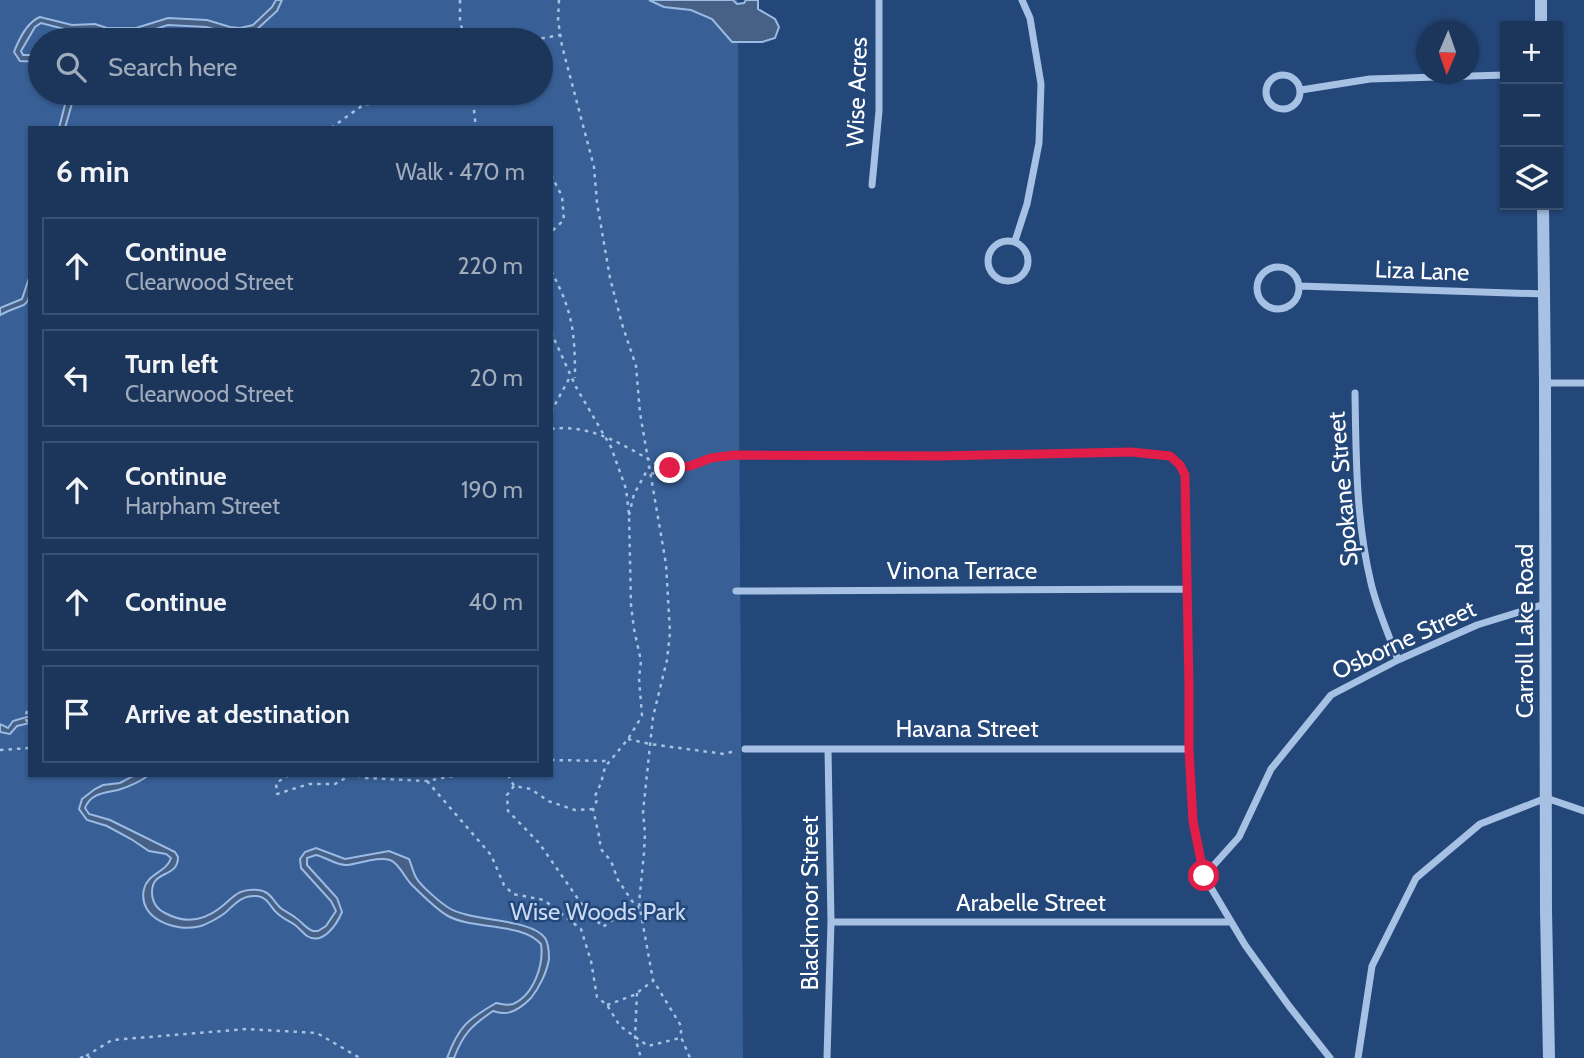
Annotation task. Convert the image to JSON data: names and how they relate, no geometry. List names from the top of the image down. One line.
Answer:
{"streets":{"street":["Wise Acres","Liza Lane","Spokane Street","Vinona Terrace","Carroll Lake Road","Osborne Street","Havana Street","Blackmoor Street","Arabelle Street"]},"crossings":[["Liza Lane","Carroll Lake Road"],["Spokane Street","Osborne Street"],["Carroll Lake Road","Osborne Street"],["Havana Street","Blackmoor Street"],["Blackmoor Street","Arabelle Street"]],"parks":["Wise Woods Park"],"north":"bottom","page":{"map_buttons":["+","−"],"search":"Search here","heading":["6 min","Walk · 470 m"],"list":[["Continue","Clearwood Street","220 m"],["Turn left","Clearwood Street","20 m"],["Continue","Harpham Street","190 m"],["Continue","40 m"],"Arrive at destination"]}}
